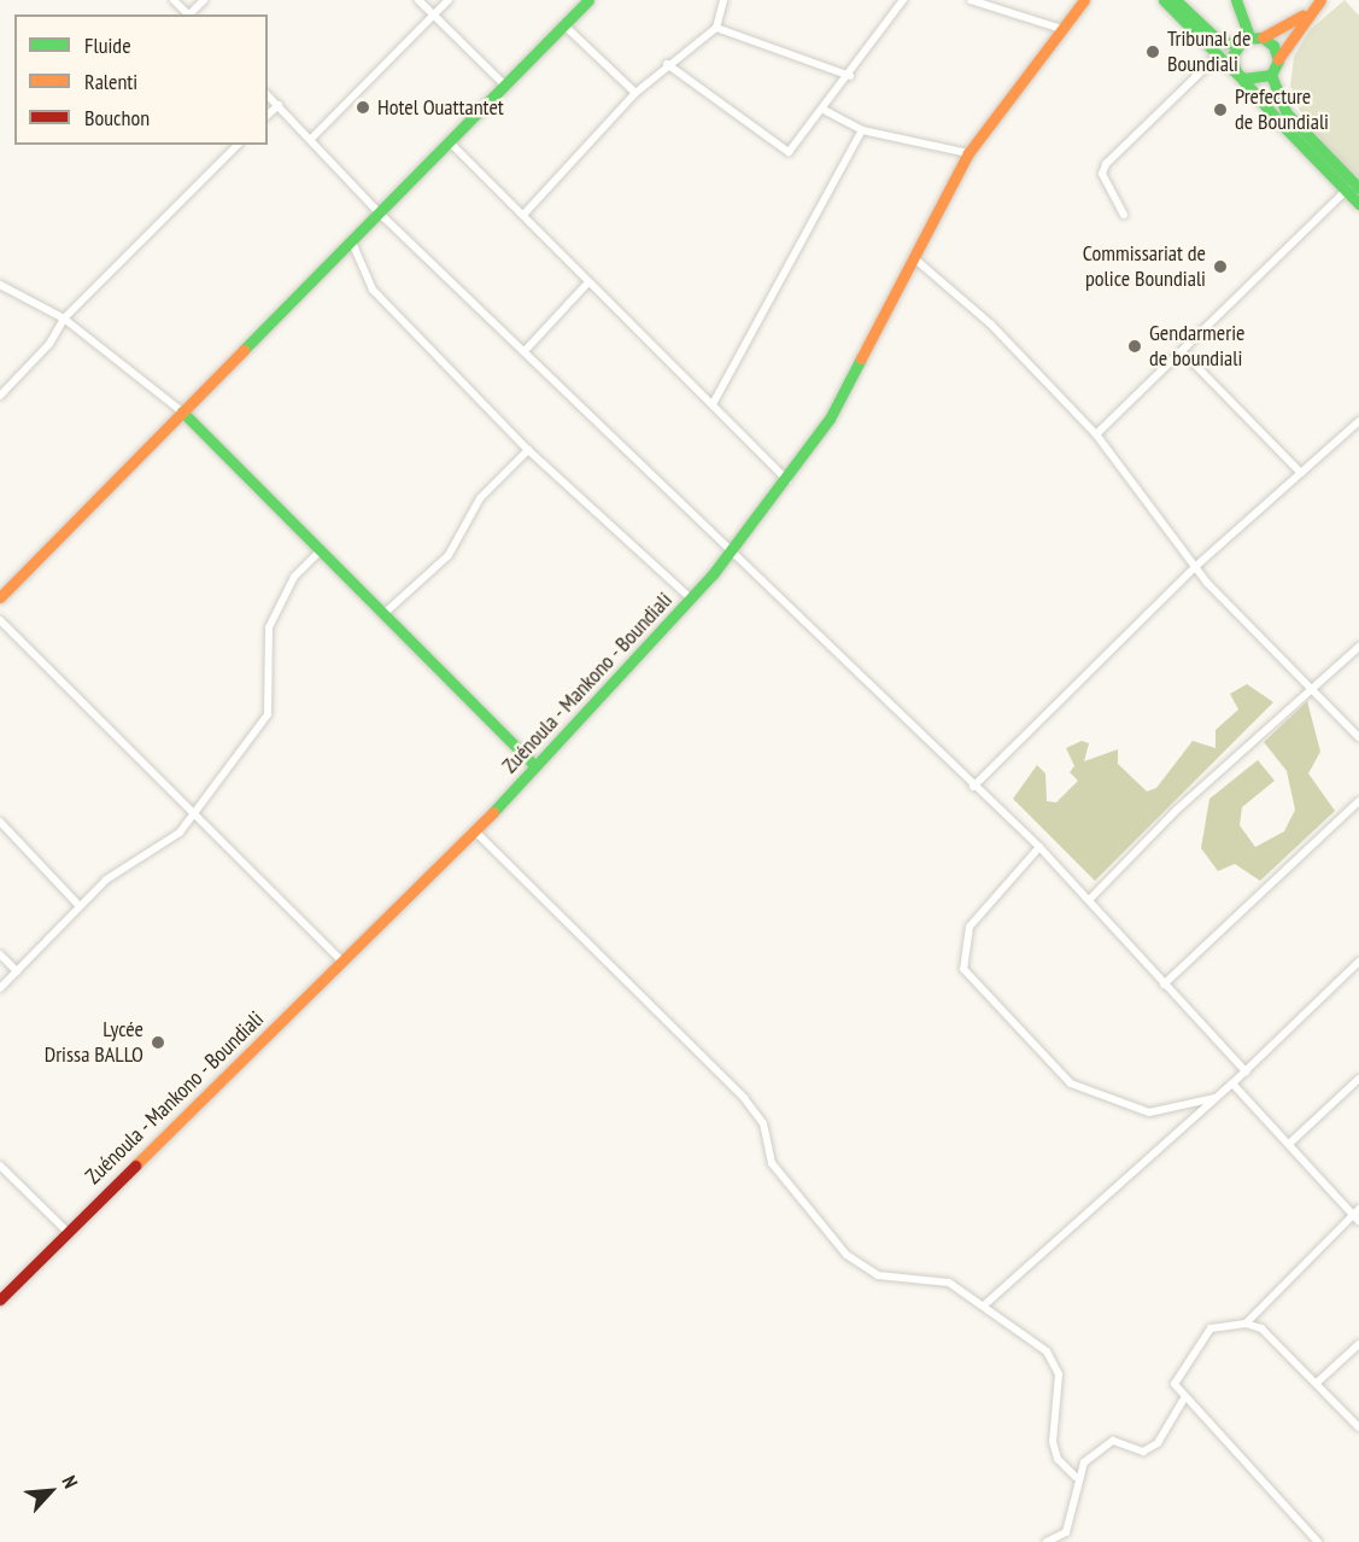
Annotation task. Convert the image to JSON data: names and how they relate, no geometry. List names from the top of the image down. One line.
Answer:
{"streets":{"main road":["Zuénoula - Mankono - Boundiali"]},"places":["Tribunal de Boundiali","Hotel Ouattantet","Prefecture de Boundiali","Commissariat de police Boundiali","Gendarmerie de boundiali","Lycée Drissa BALLO"],"legend":["Fluide","Ralenti","Bouchon"],"north":"top right"}
